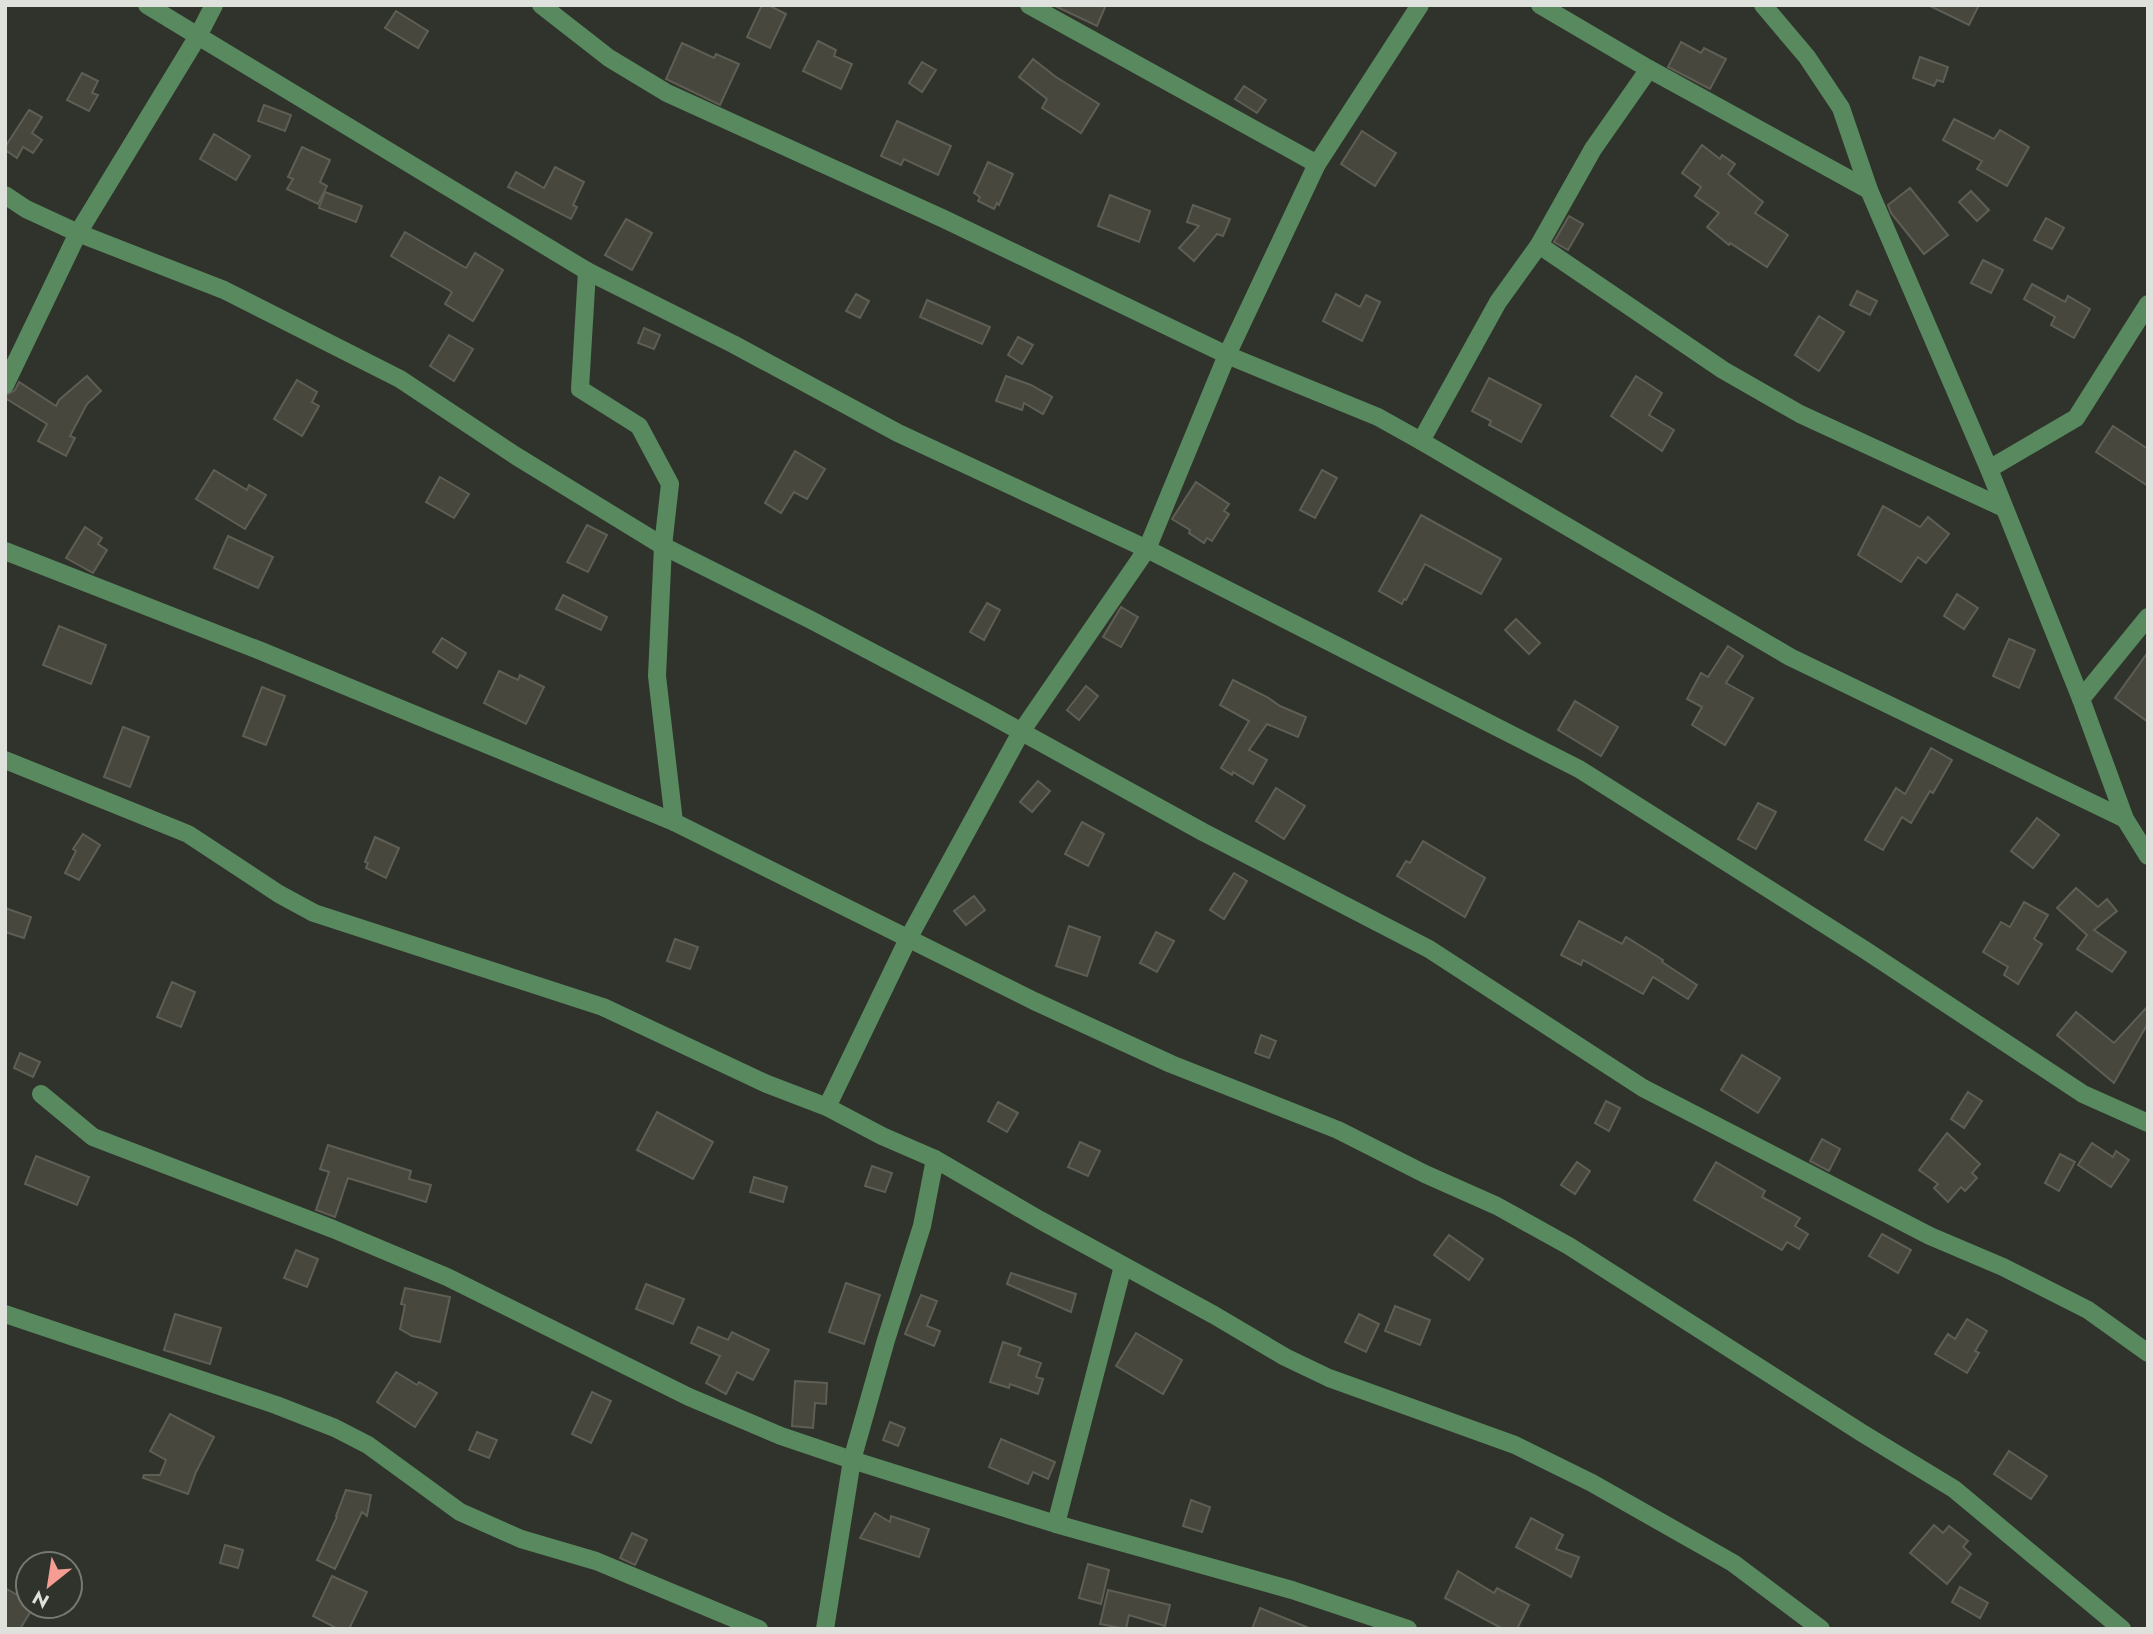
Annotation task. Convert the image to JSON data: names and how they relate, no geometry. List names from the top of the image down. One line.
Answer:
{"north":"bottom left"}
